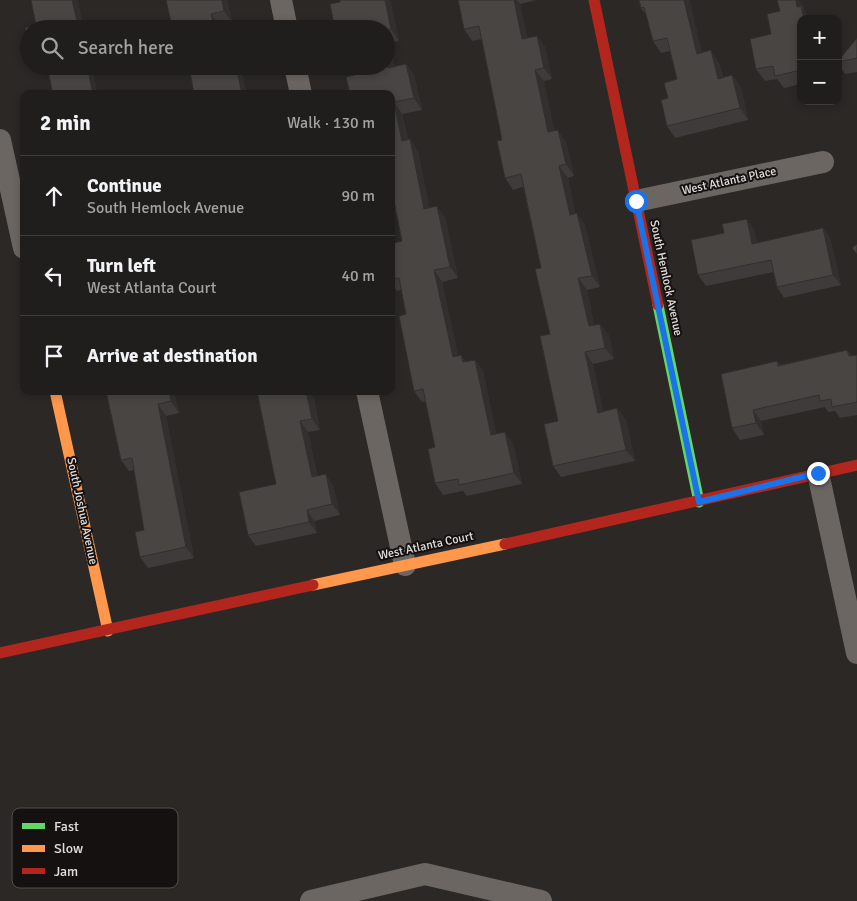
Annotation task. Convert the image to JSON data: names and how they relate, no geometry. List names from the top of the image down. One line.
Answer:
{"streets":{"street":["West Atlanta Place","South Hemlock Avenue","South Joshua Avenue","West Atlanta Court"]},"crossings":[["West Atlanta Place","South Hemlock Avenue"],["South Hemlock Avenue","West Atlanta Court"],["South Joshua Avenue","West Atlanta Court"]],"legend":["Fast","Slow","Jam"],"page":{"map_buttons":["+","−"],"search":"Search here","heading":["2 min","Walk · 130 m"],"list":[["Continue","South Hemlock Avenue","90 m"],["Turn left","West Atlanta Court","40 m"],"Arrive at destination"]}}
